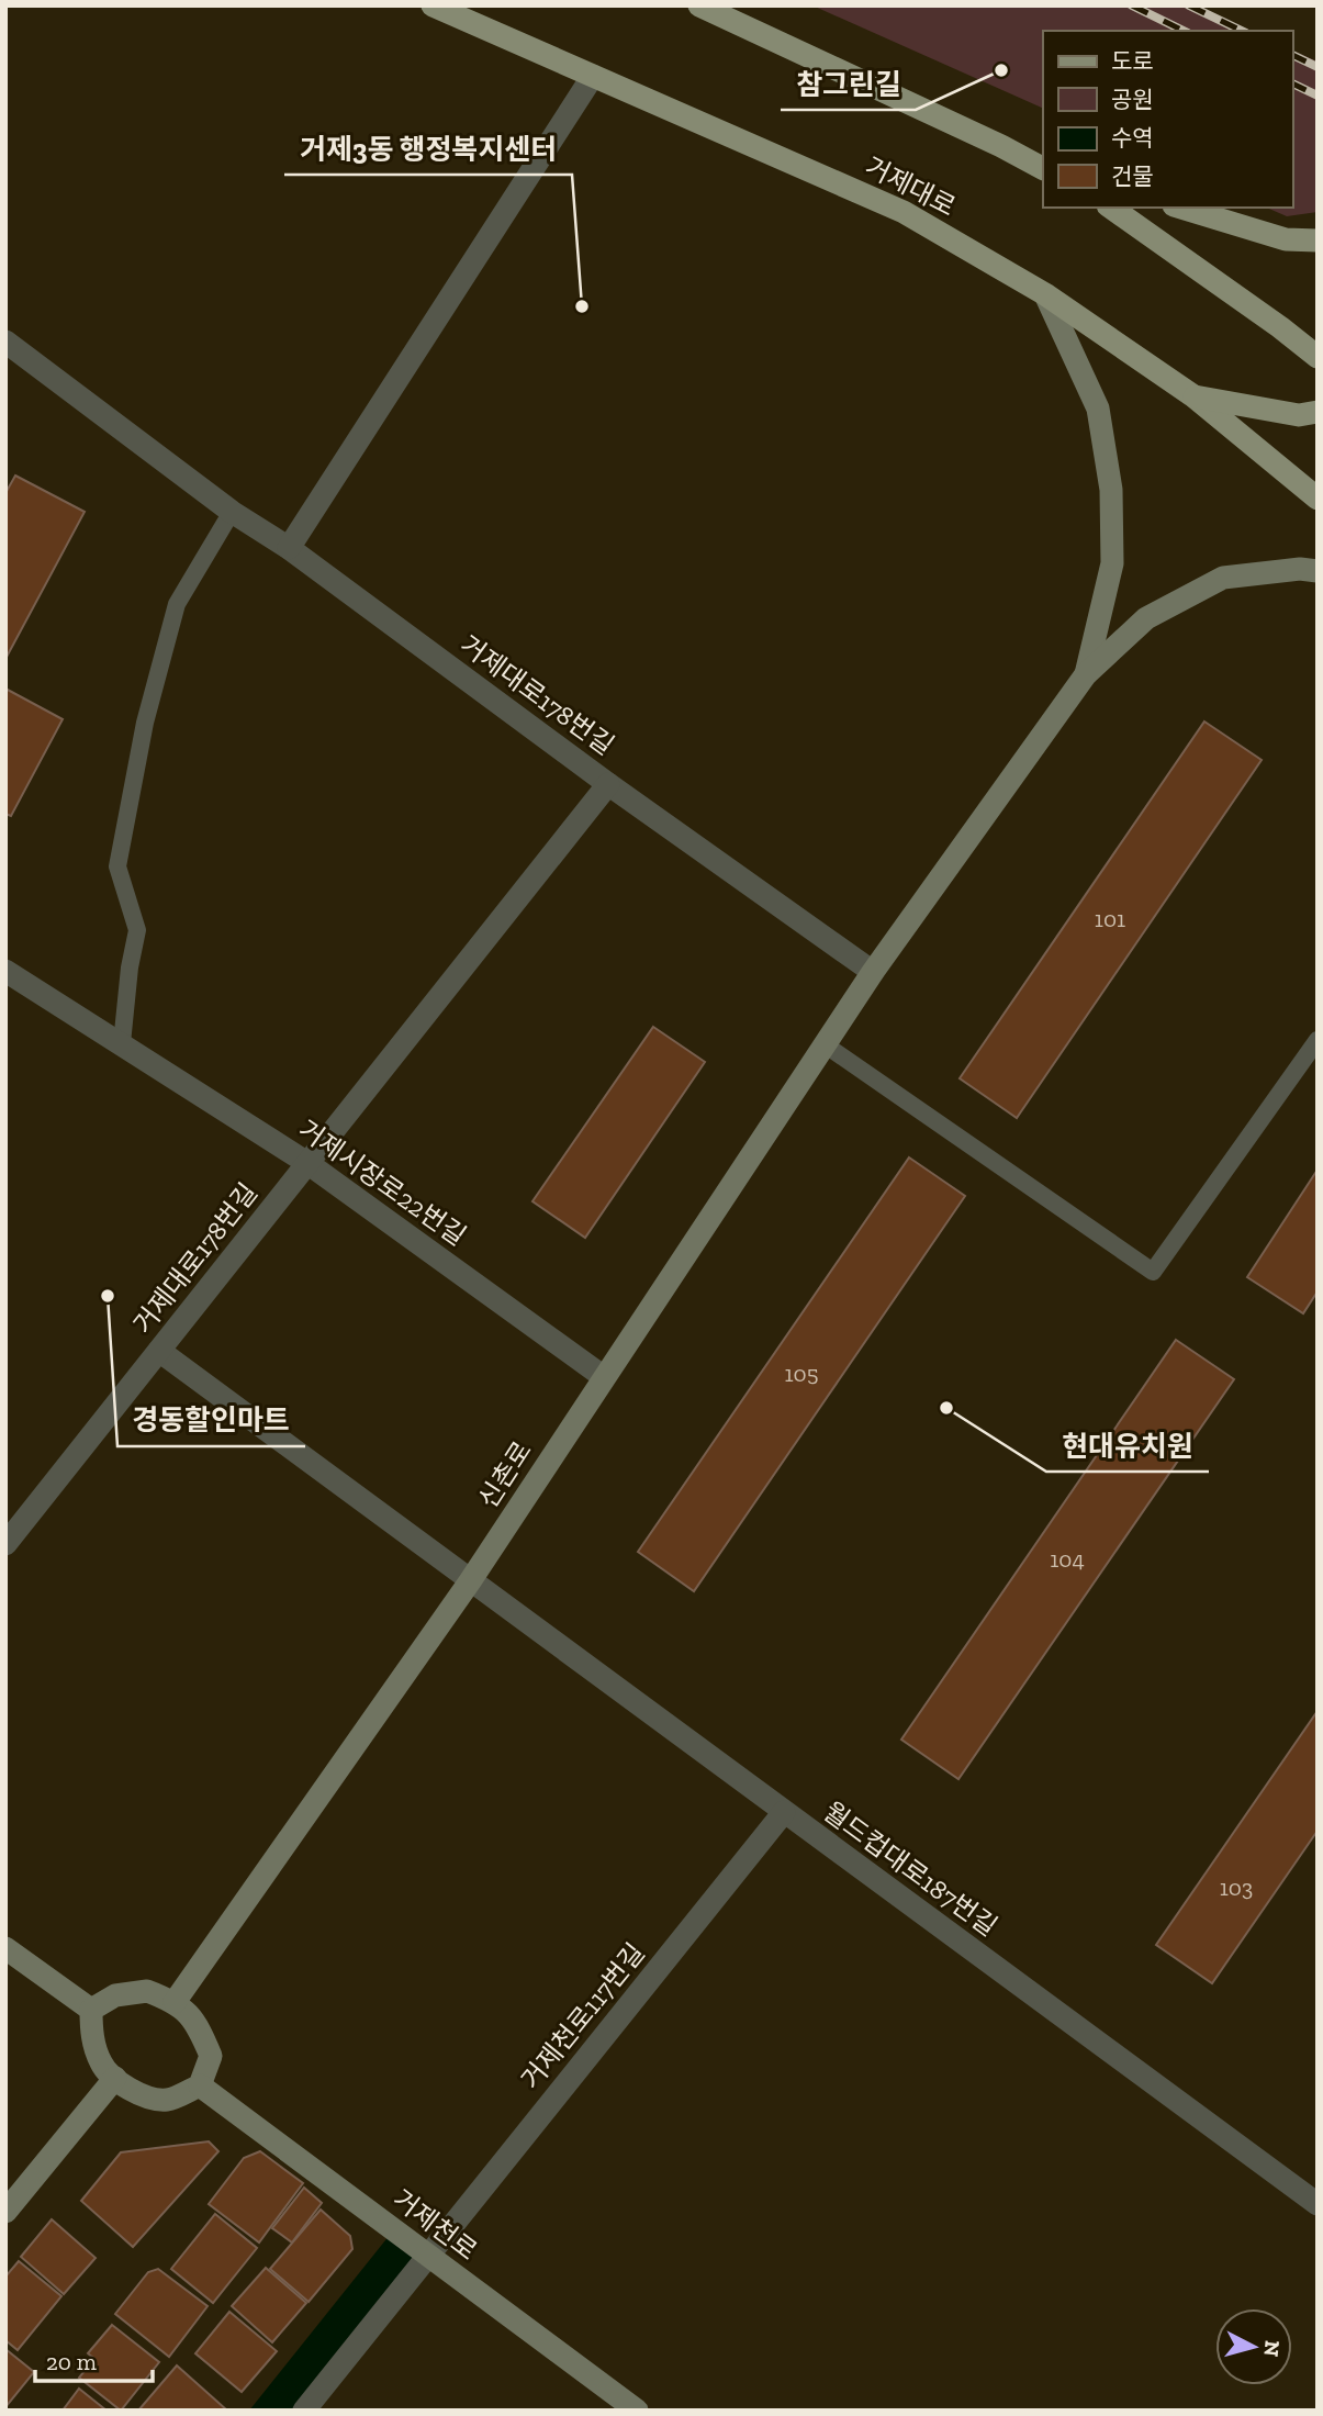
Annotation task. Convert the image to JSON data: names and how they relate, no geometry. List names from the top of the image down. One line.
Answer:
{"streets":{"main road":["거제대로","신촌로","거제천로"],"street":["거제대로178번길","거제시장로22번길","월드컵대로187번길","거제천로117번길"]},"crossings":[["거제대로178번길","거제시장로22번길"],["거제대로178번길","월드컵대로187번길"],["거제시장로22번길","신촌로"],["신촌로","월드컵대로187번길"],["신촌로","거제천로"],["월드컵대로187번길","거제천로117번길"],["거제천로117번길","거제천로"]],"places":["참그린길","거제3동 행정복지센터","경동할인마트","현대유치원"],"house_numbers":["101","105","104","103"],"legend":["도로","공원","수역","건물"],"scale_bar":"20 m","north":"right"}
